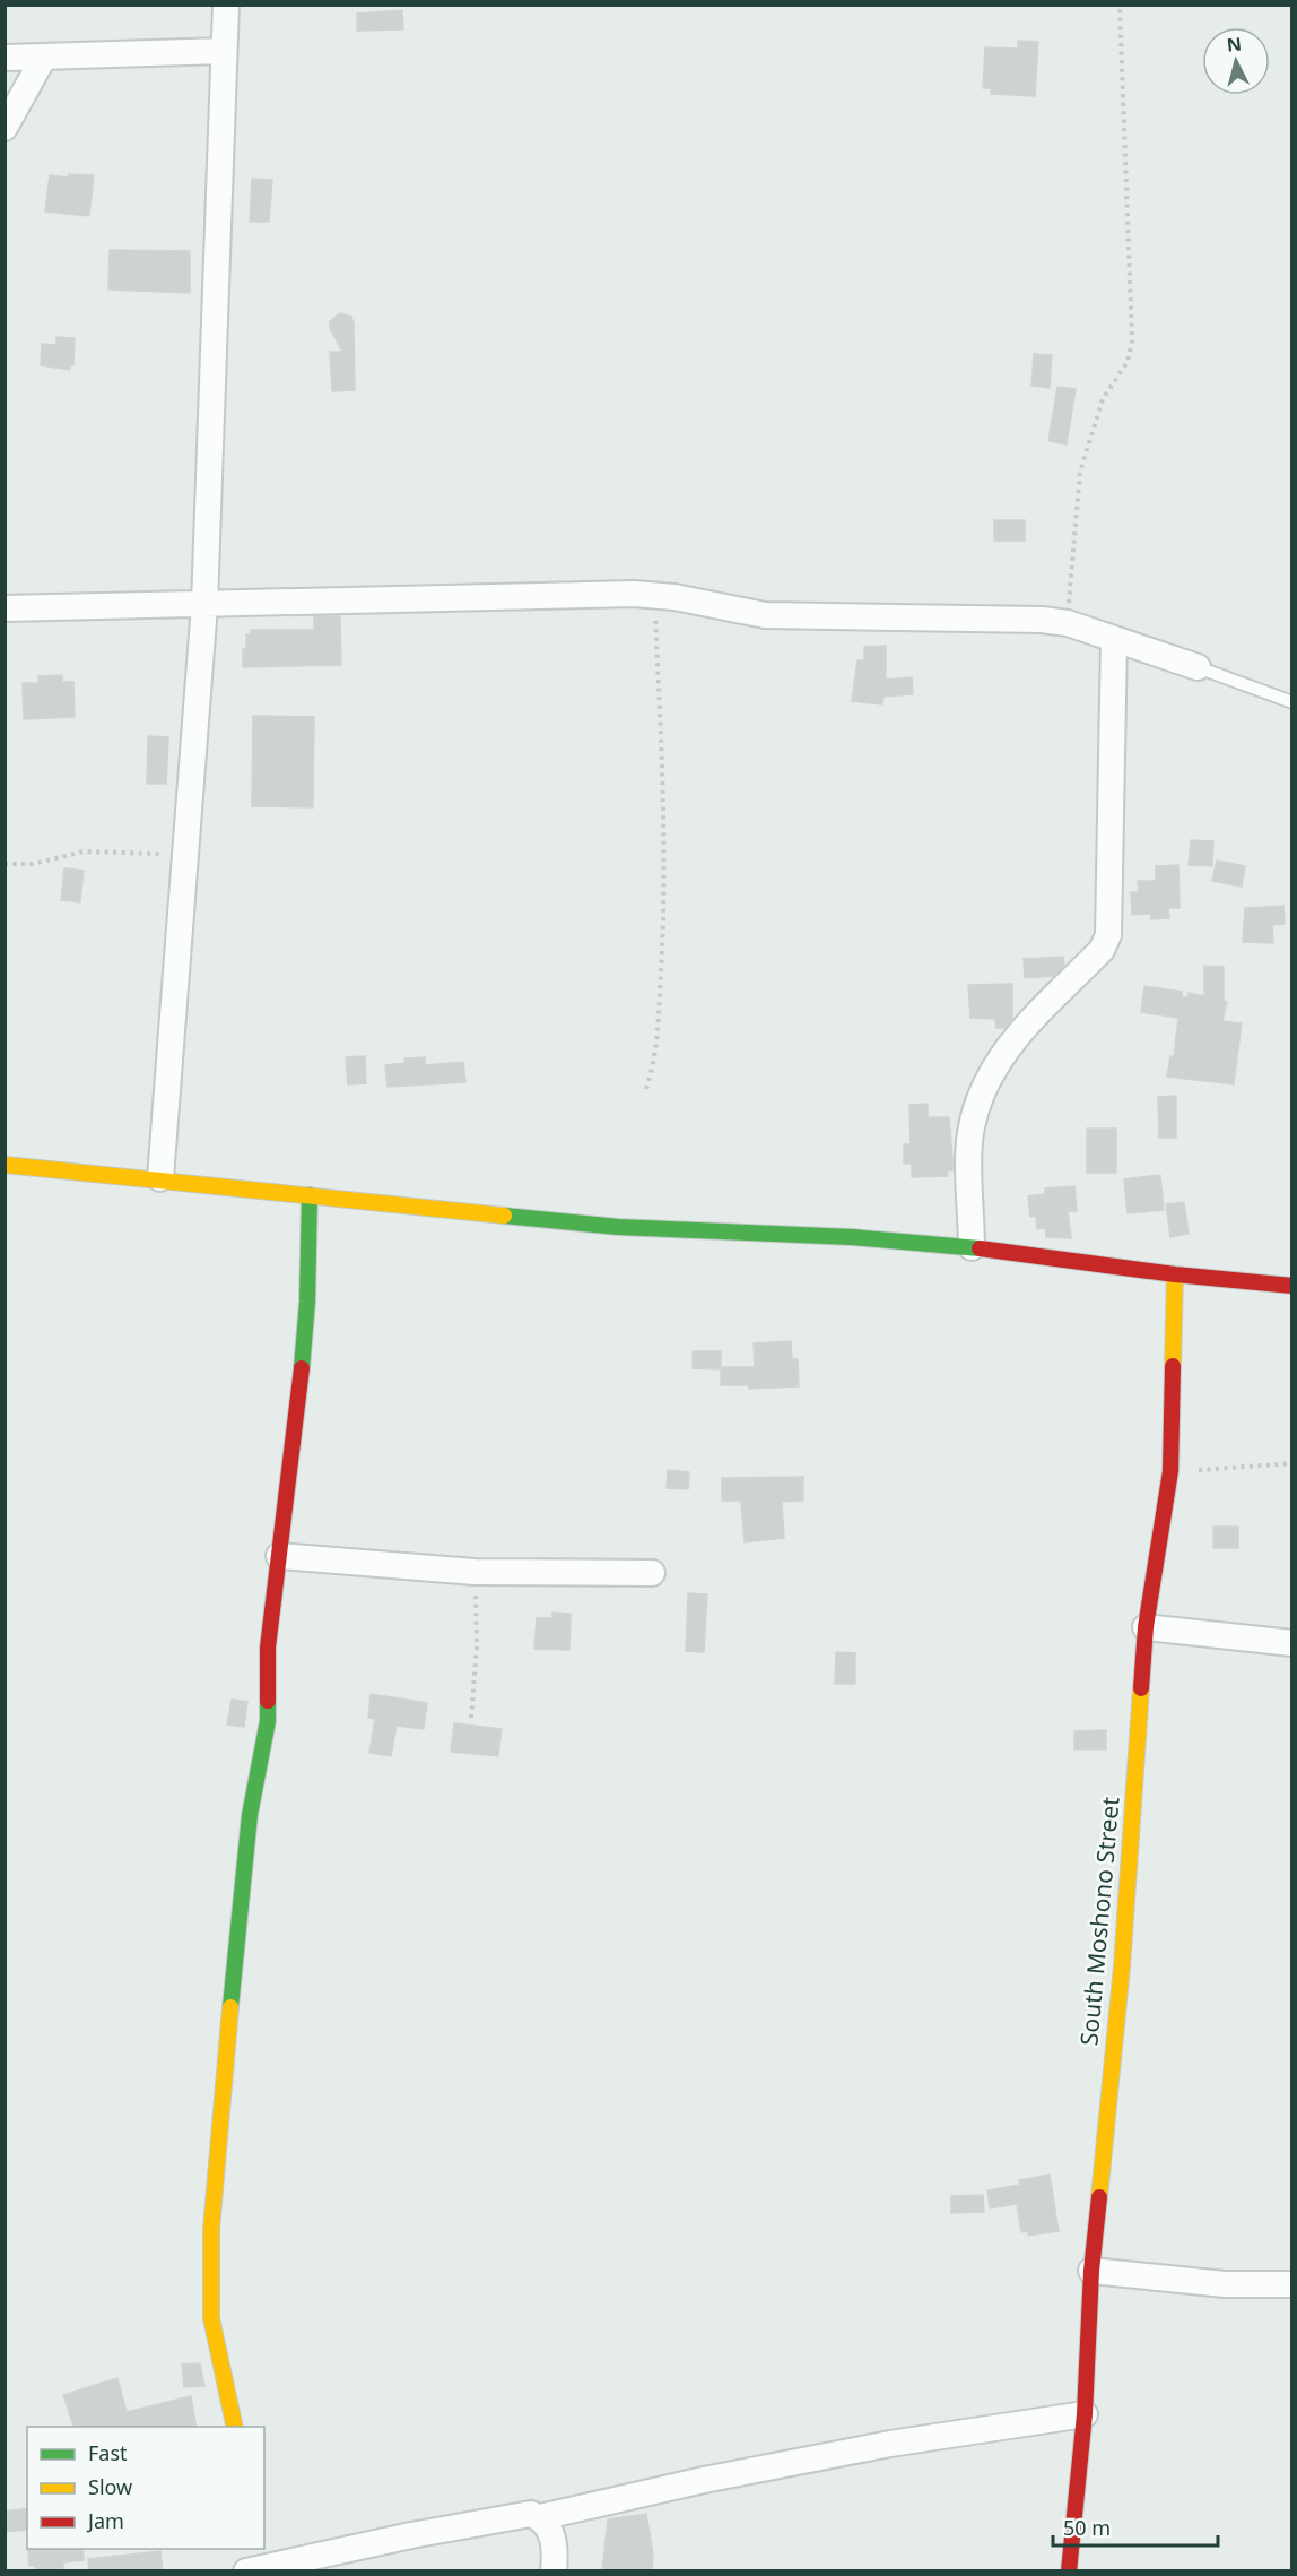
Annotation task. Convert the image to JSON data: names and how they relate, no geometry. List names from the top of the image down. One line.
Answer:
{"streets":{"street":["South Moshono Street"]},"legend":["Fast","Slow","Jam"],"scale_bar":"50 m","north":"top"}
